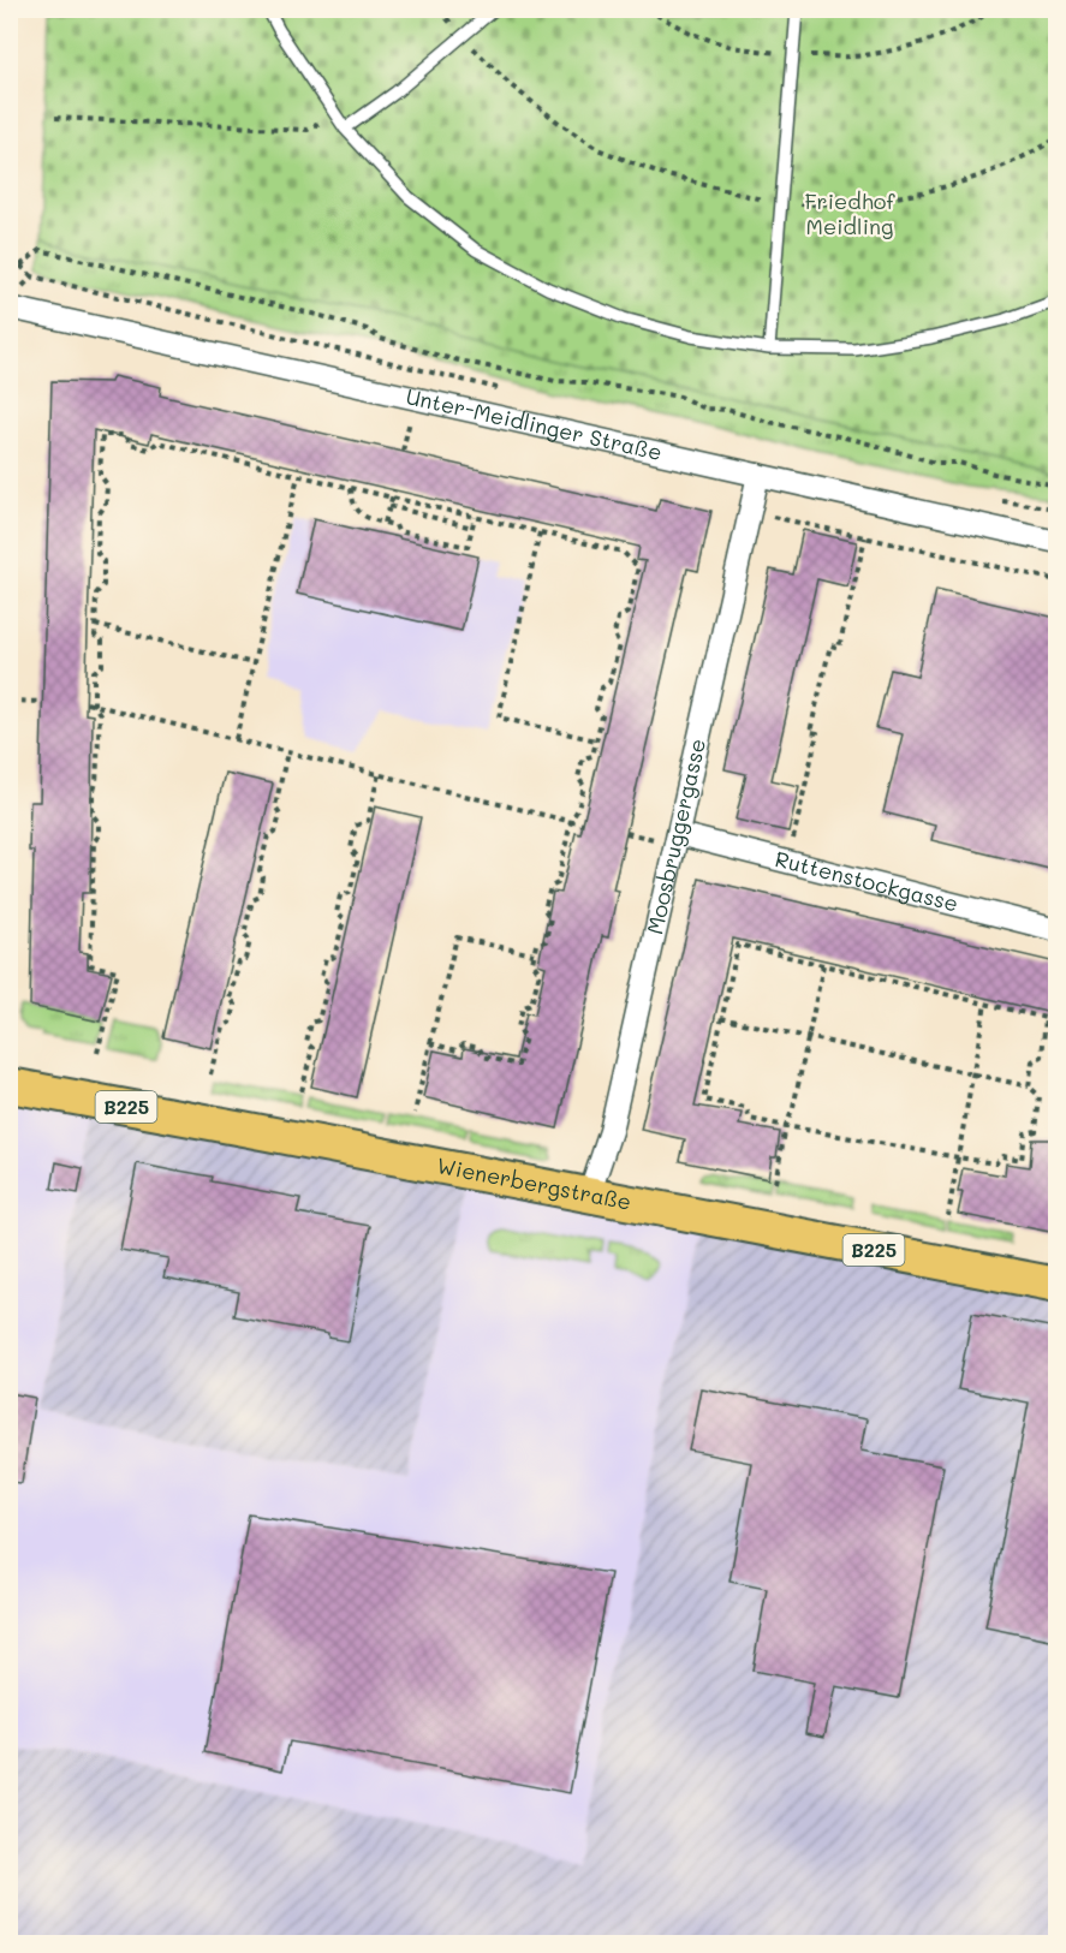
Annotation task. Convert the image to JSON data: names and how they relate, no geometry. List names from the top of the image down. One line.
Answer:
{"streets":{"main road":["B225","Wienerbergstraße"],"street":["Unter-Meidlinger Straße","Moosbruggergasse","Ruttenstockgasse"]},"crossings":[["Unter-Meidlinger Straße","Moosbruggergasse"],["Moosbruggergasse","Ruttenstockgasse"],["Moosbruggergasse","Wienerbergstraße"]],"parks":["Friedhof Meidling"]}
